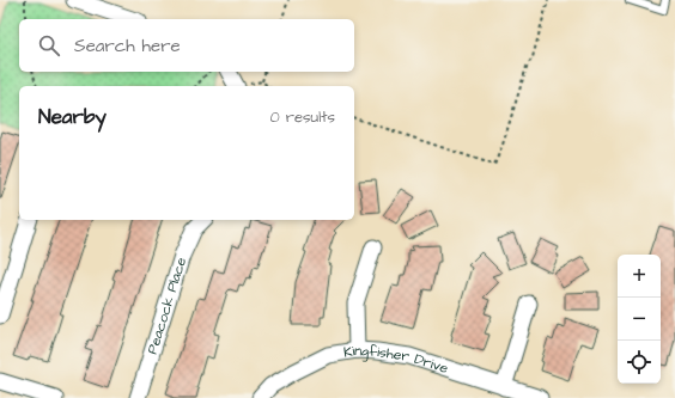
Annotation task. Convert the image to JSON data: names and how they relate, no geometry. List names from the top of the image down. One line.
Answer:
{"streets":{"street":["Peacock Place","Kingfisher Drive"]},"page":{"search":"Search here","heading":["Nearby","0 results"],"map_buttons":["+","−"]}}
